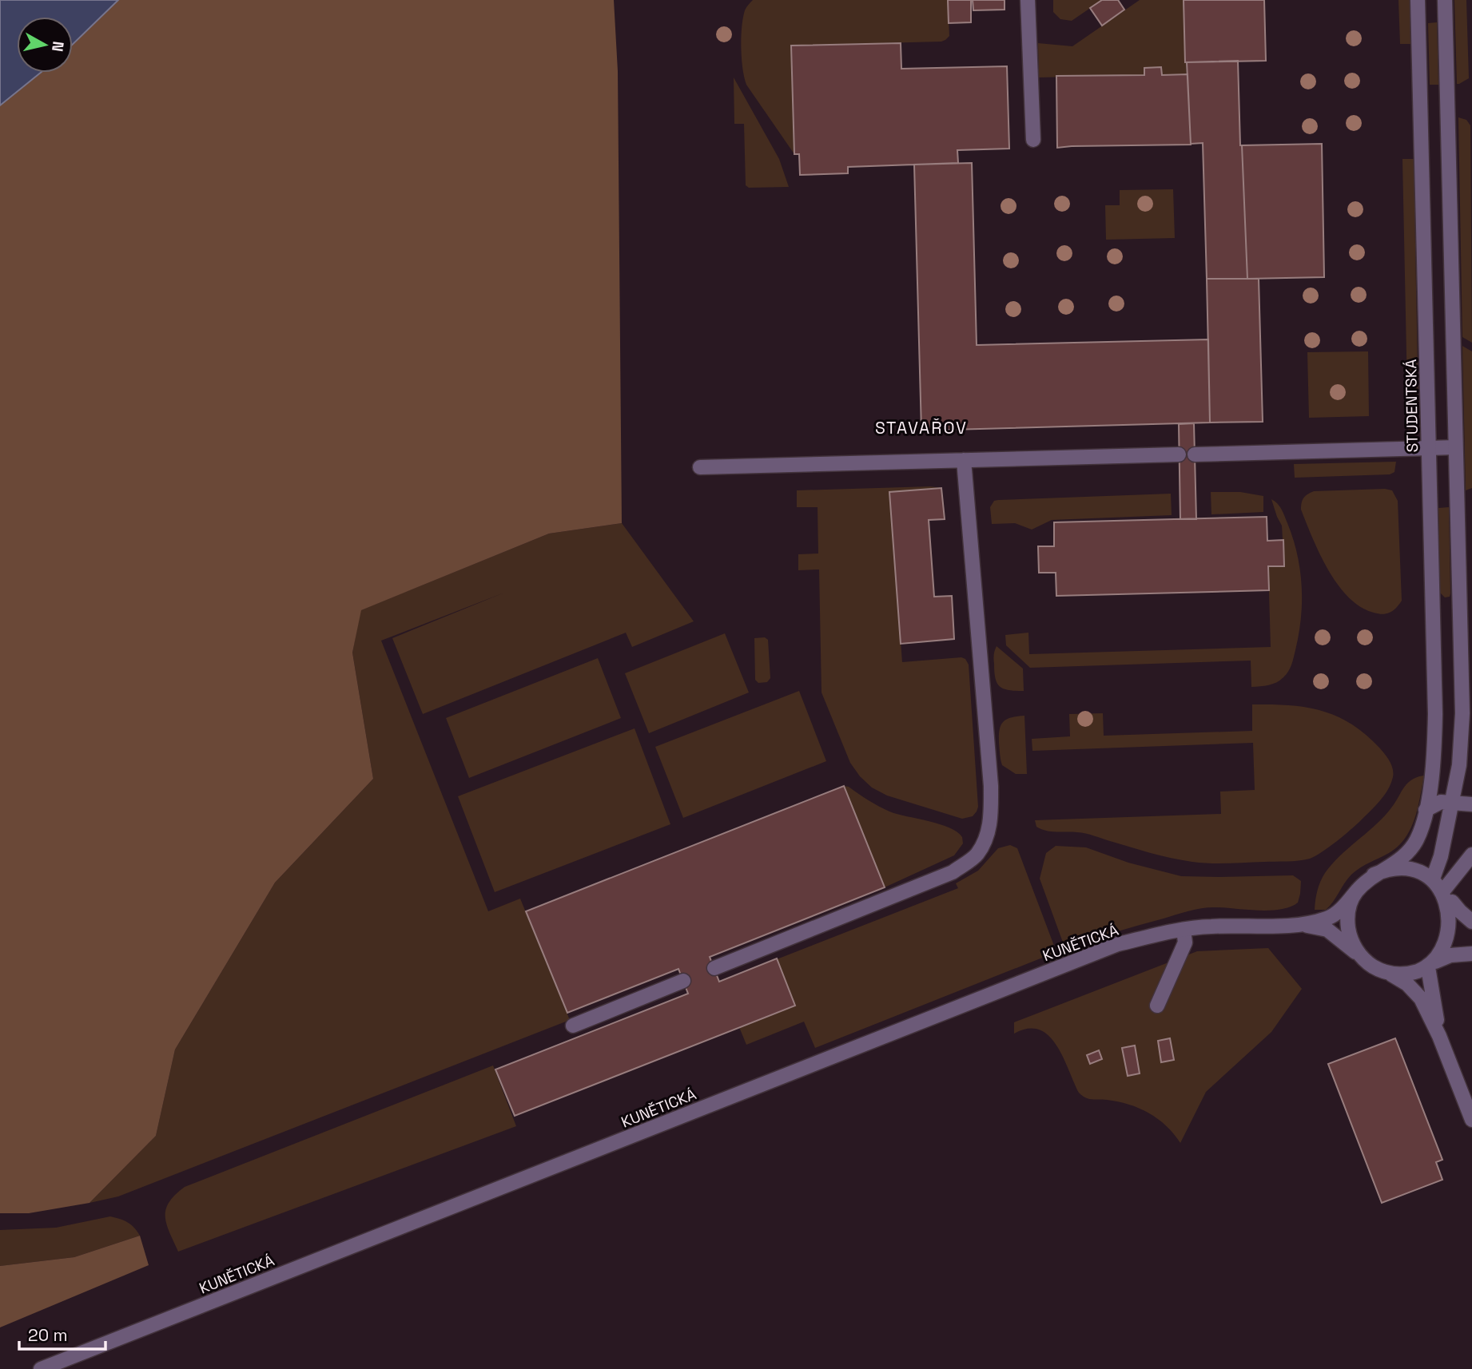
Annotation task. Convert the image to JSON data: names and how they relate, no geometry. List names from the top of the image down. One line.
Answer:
{"streets":{"street":["STUDENTSKÁ","KUNĚTICKÁ"]},"crossings":[["STUDENTSKÁ","KUNĚTICKÁ"]],"districts":["STAVAŘOV"],"scale_bar":"20 m","north":"right"}
